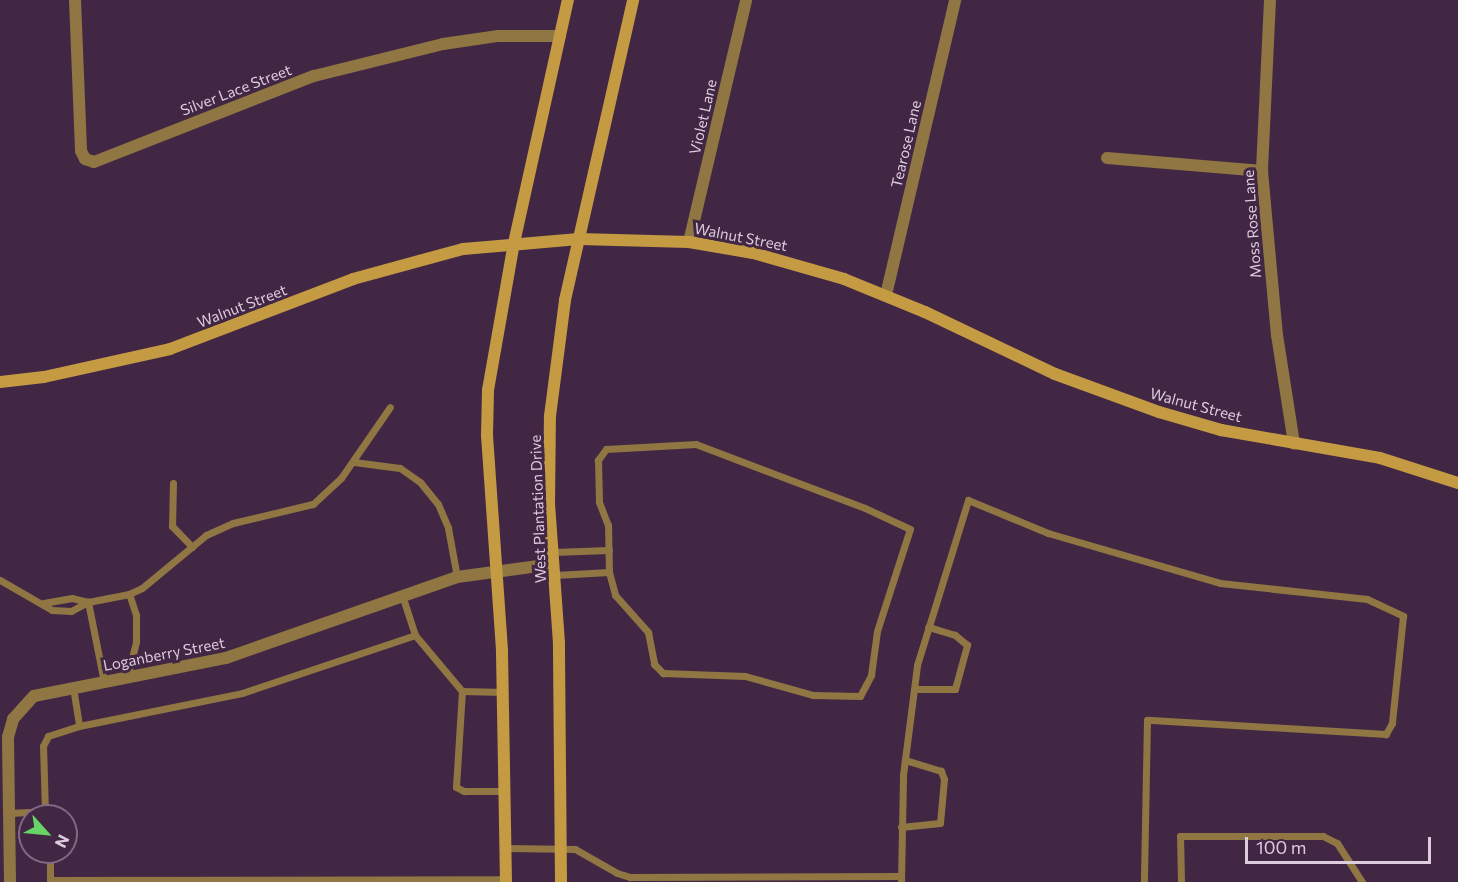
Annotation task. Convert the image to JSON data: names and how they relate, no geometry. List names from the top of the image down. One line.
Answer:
{"streets":{"main road":["Walnut Street","West Plantation Drive"],"street":["Silver Lace Street","Violet Lane","Tearose Lane","Moss Rose Lane","Loganberry Street"]},"crossings":[["Violet Lane","Walnut Street"],["Tearose Lane","Walnut Street"],["Moss Rose Lane","Walnut Street"],["Walnut Street","West Plantation Drive"],["West Plantation Drive","Loganberry Street"]],"scale_bar":"100 m","north":"bottom right"}
